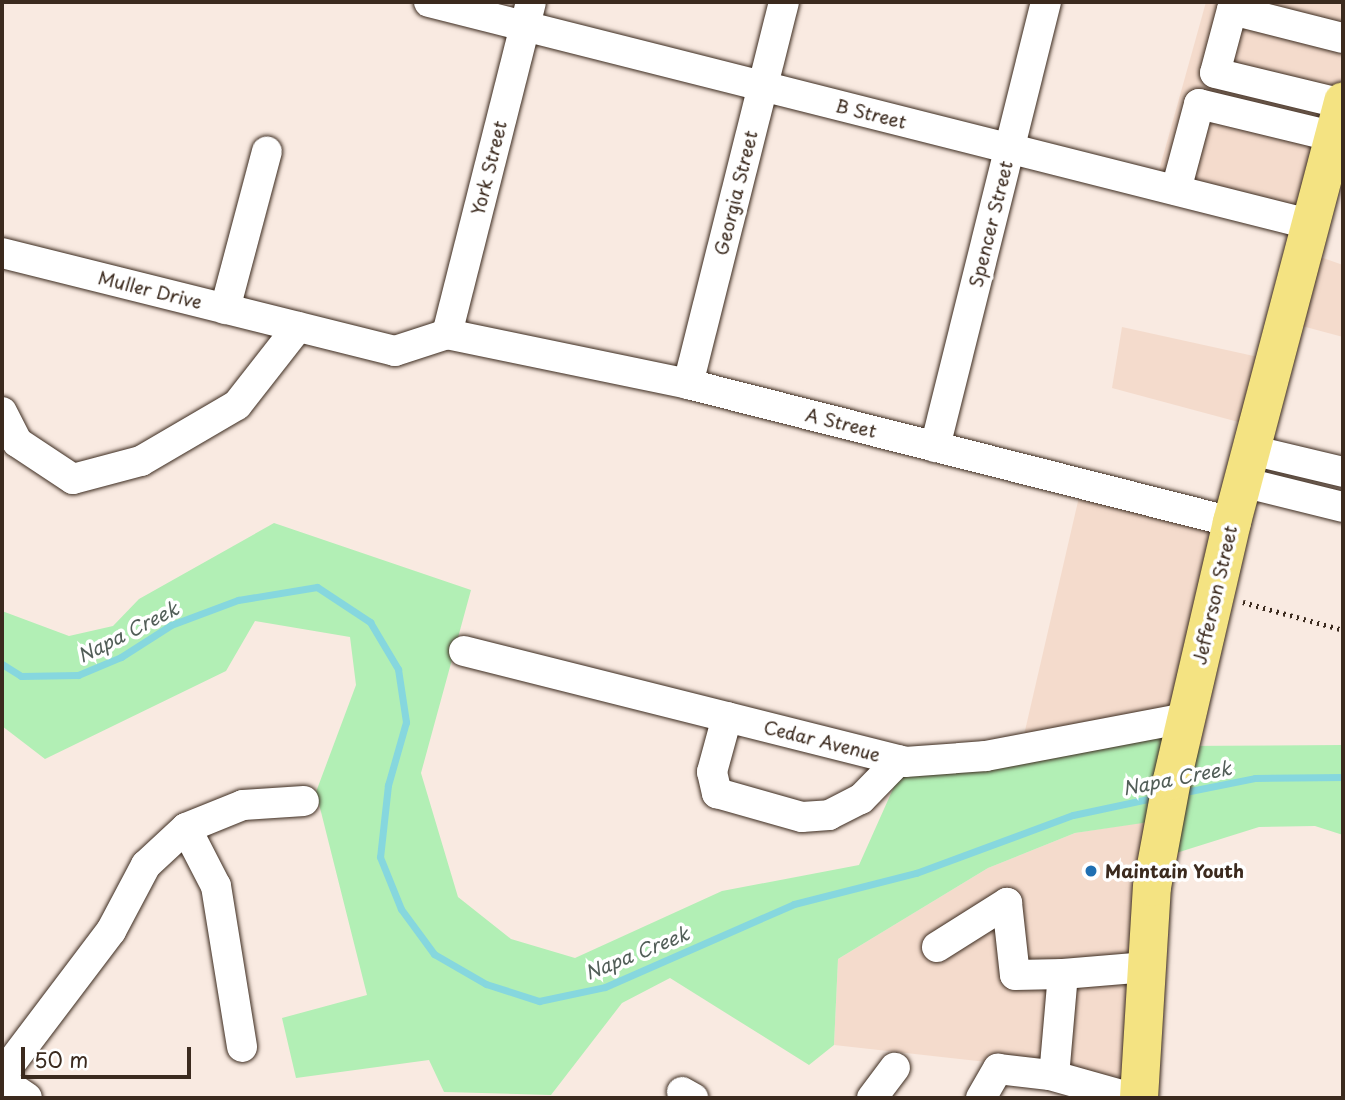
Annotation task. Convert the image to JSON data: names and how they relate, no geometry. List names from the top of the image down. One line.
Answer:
{"streets":{"main road":["Jefferson Street"],"street":["B Street","York Street","Georgia Street","Spencer Street","Muller Drive","A Street","Cedar Avenue"]},"crossings":[["B Street","York Street"],["B Street","Georgia Street"],["B Street","Spencer Street"],["B Street","Jefferson Street"],["York Street","Muller Drive"],["York Street","A Street"],["Georgia Street","A Street"],["Spencer Street","A Street"],["Muller Drive","A Street"],["A Street","Jefferson Street"],["Jefferson Street","Cedar Avenue"]],"water":["Napa Creek"],"places":["Maintain Youth"],"scale_bar":"50 m"}
